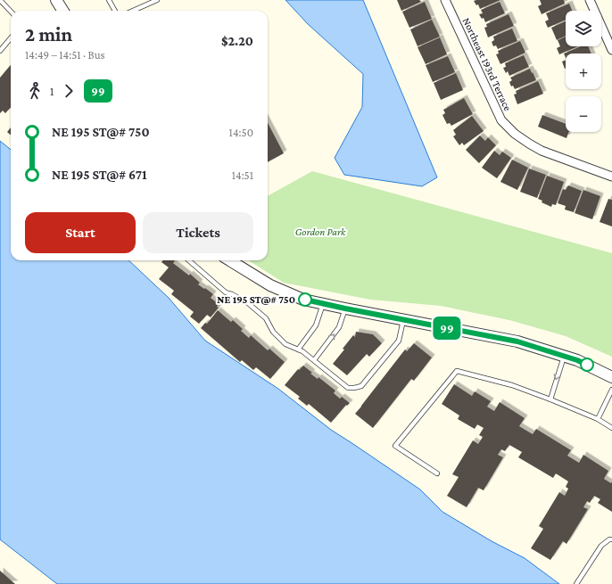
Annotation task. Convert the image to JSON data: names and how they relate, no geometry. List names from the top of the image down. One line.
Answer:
{"streets":{"street":["Northeast 193rd Terrace"]},"parks":["Gordon Park"],"places":["NE 195 ST@# 750"],"lines":["bus line 99"],"page":{"on_map":"99","map_buttons":["+","−"],"heading":["2 min","14:49 – 14:51 · Bus","$2.20"],"legs":["1","99"],"list":[{"name":"NE 195 ST@# 750","value":"14:50"},{"name":"NE 195 ST@# 671","value":"14:51"}],"buttons":["Start","Tickets"]}}
